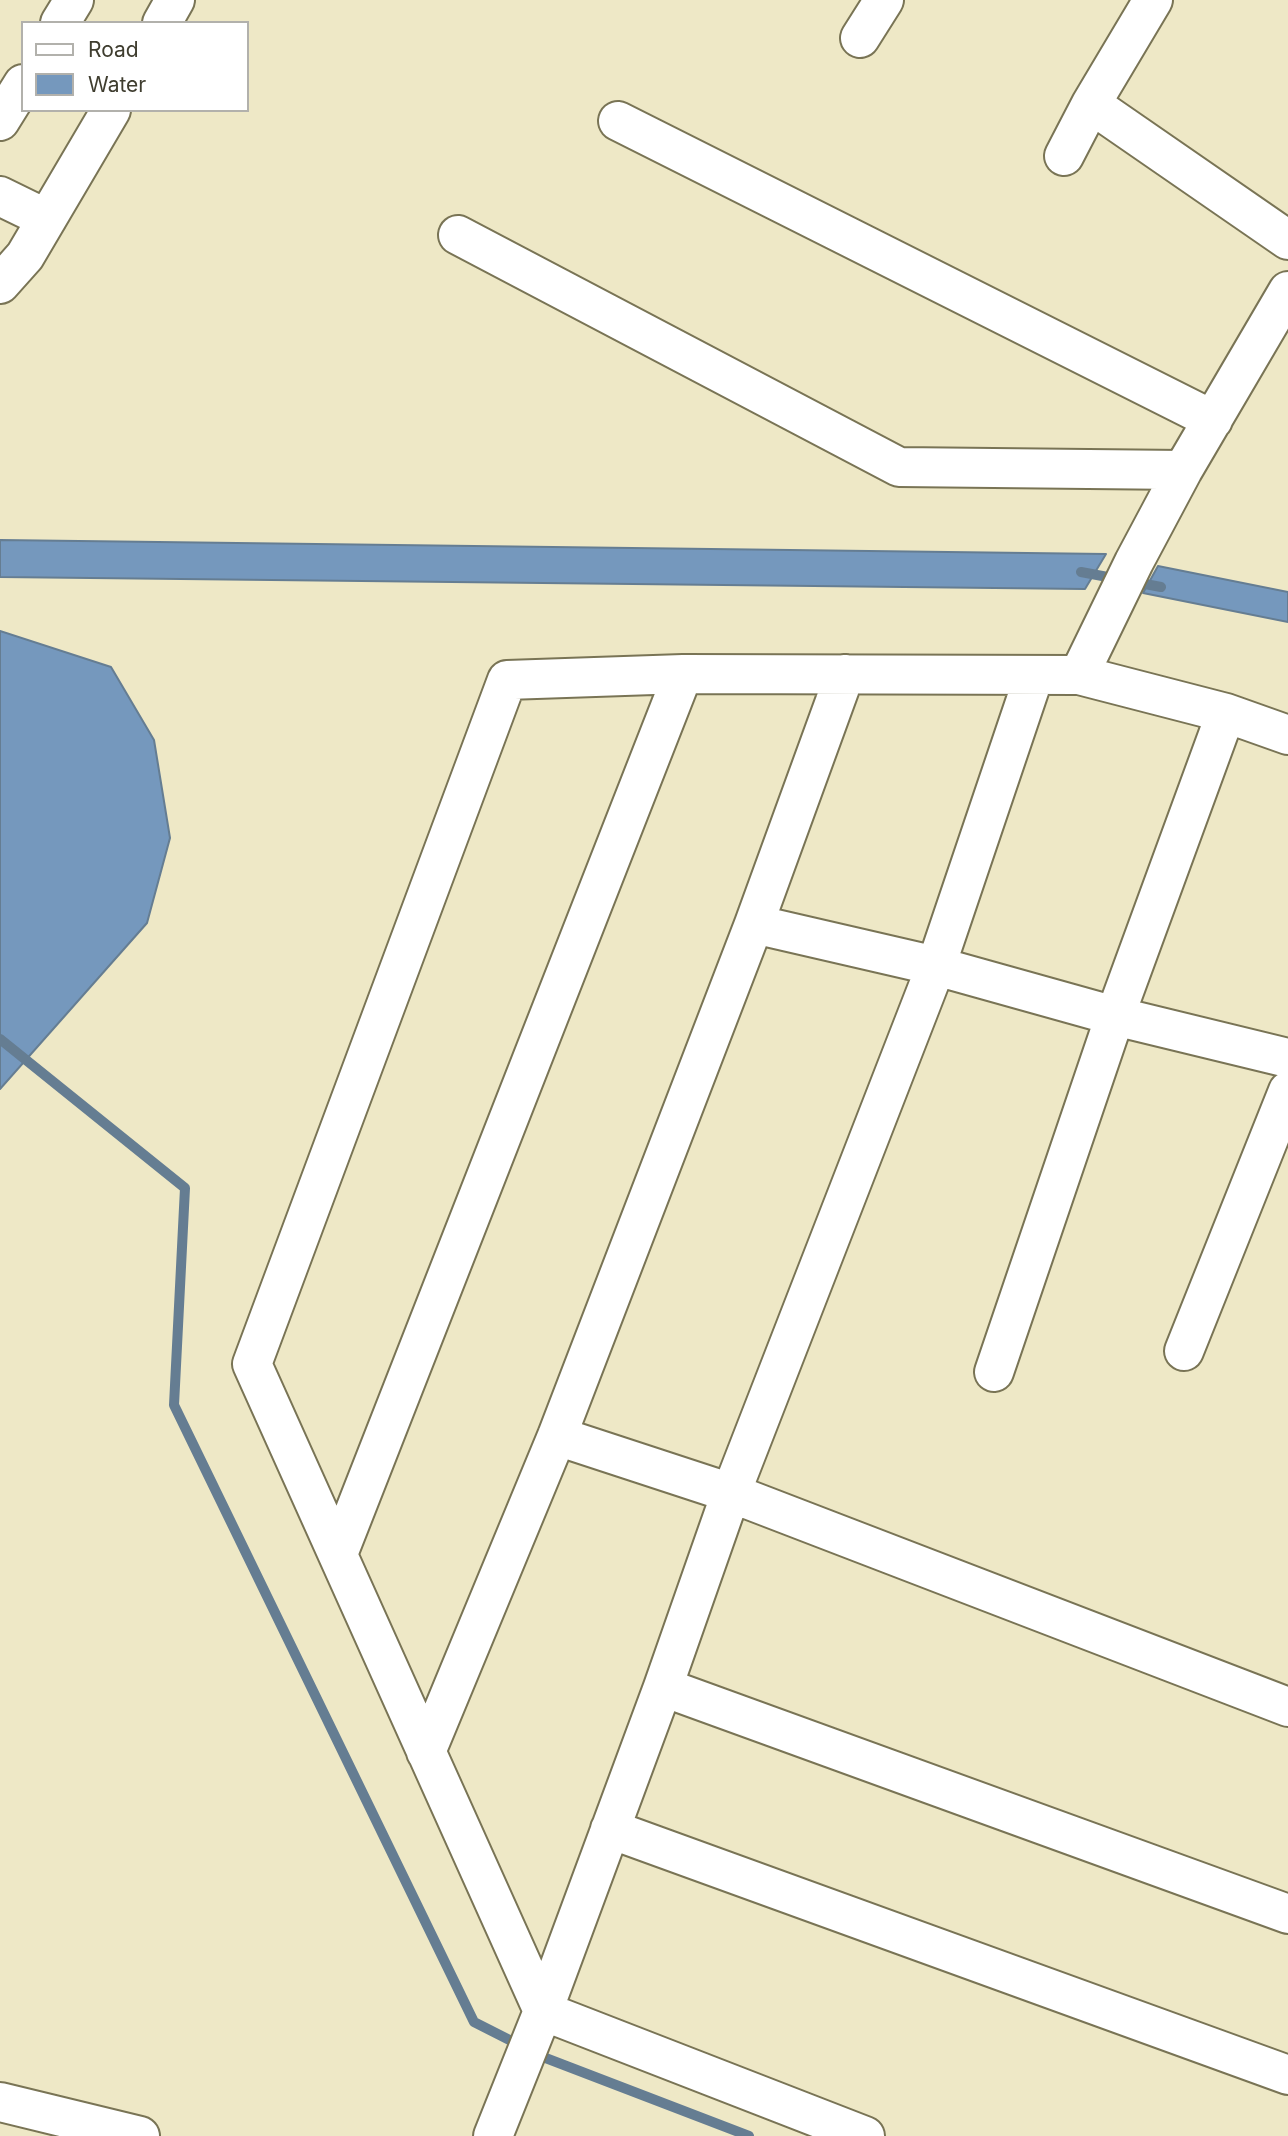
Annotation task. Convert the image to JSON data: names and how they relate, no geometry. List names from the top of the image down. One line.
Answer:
{"legend":["Road","Water"]}
